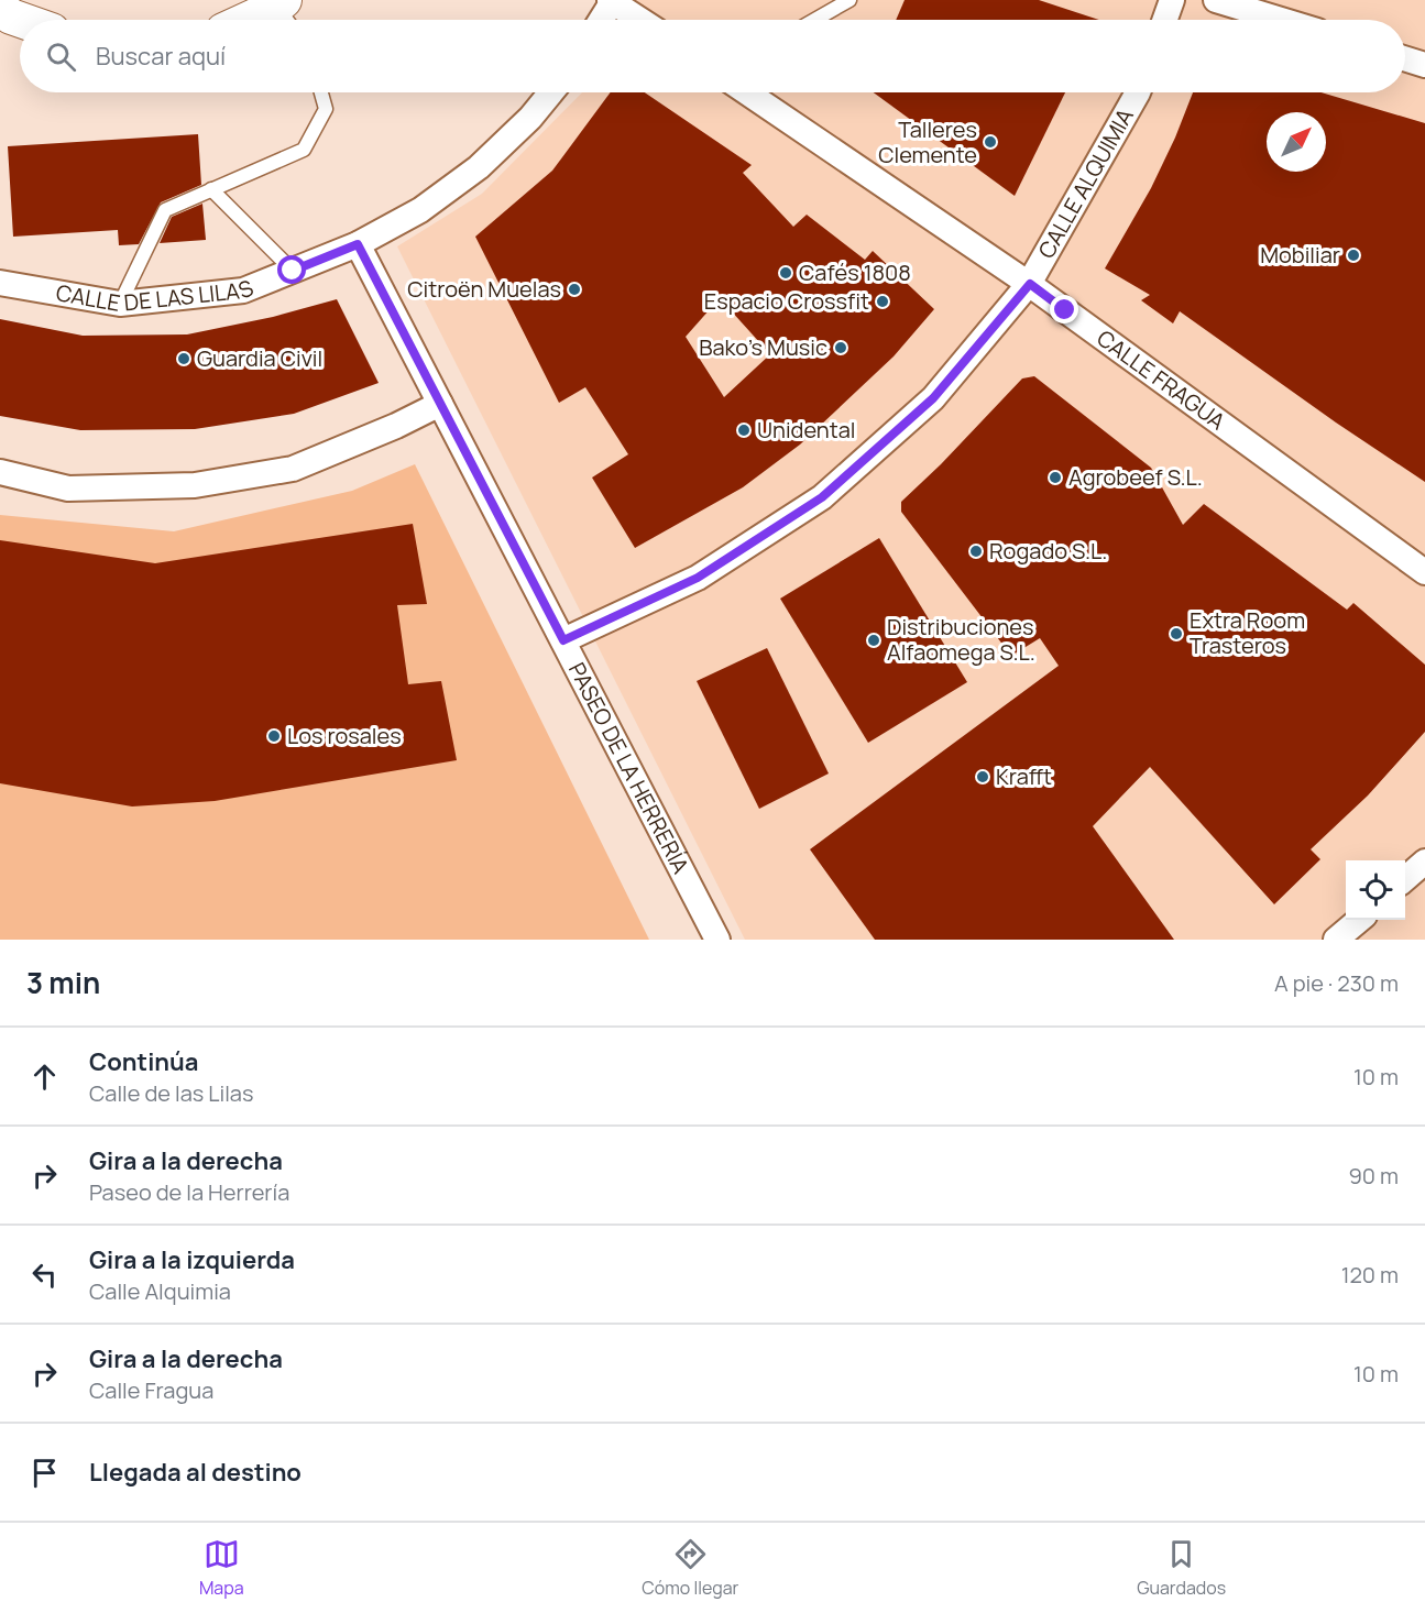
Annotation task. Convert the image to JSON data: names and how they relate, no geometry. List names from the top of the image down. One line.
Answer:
{"streets":{"street":["CALLE ALQUIMIA","CALLE DE LAS LILAS","CALLE FRAGUA","PASEO DE LA HERRERÍA"]},"crossings":[["CALLE ALQUIMIA","CALLE FRAGUA"],["CALLE ALQUIMIA","PASEO DE LA HERRERÍA"],["CALLE DE LAS LILAS","PASEO DE LA HERRERÍA"]],"places":["Talleres Clemente","Mobiliar","Cafés 1808","Citroën Muelas","Espacio Crossfit","Bako's Music","Guardia Civil","Unidental","Agrobeef S.L.","Rogado S.L.","Extra Room Trasteros","Distribuciones Alfaomega S.L.","Los rosales","Krafft"],"north":"top right","page":{"search":"Buscar aquí","heading":["3 min","A pie · 230 m"],"list":[["Continúa","Calle de las Lilas","10 m"],["Gira a la derecha","Paseo de la Herrería","90 m"],["Gira a la izquierda","Calle Alquimia","120 m"],["Gira a la derecha","Calle Fragua","10 m"],"Llegada al destino"],"nav":["Mapa","Cómo llegar","Guardados"]}}
